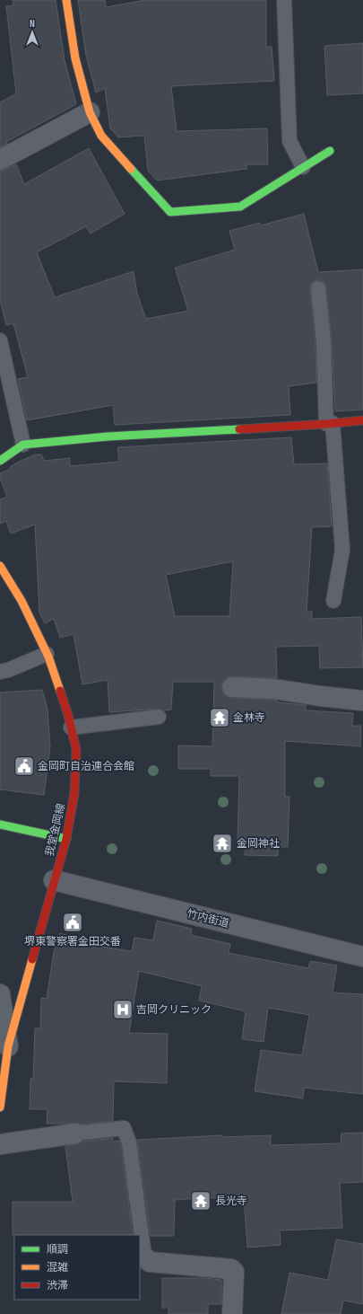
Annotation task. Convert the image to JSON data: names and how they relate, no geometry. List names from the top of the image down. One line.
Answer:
{"streets":{"street":["我堂金岡線","竹内街道"]},"crossings":[["我堂金岡線","竹内街道"]],"places":{"temple":["金林寺","金岡神社","長光寺"],"public building":["金岡町自治連合会館","堺東警察署金田交番"],"hospital":["吉岡クリニック"]},"legend":["順調","混雑","渋滞"],"north":"top"}
